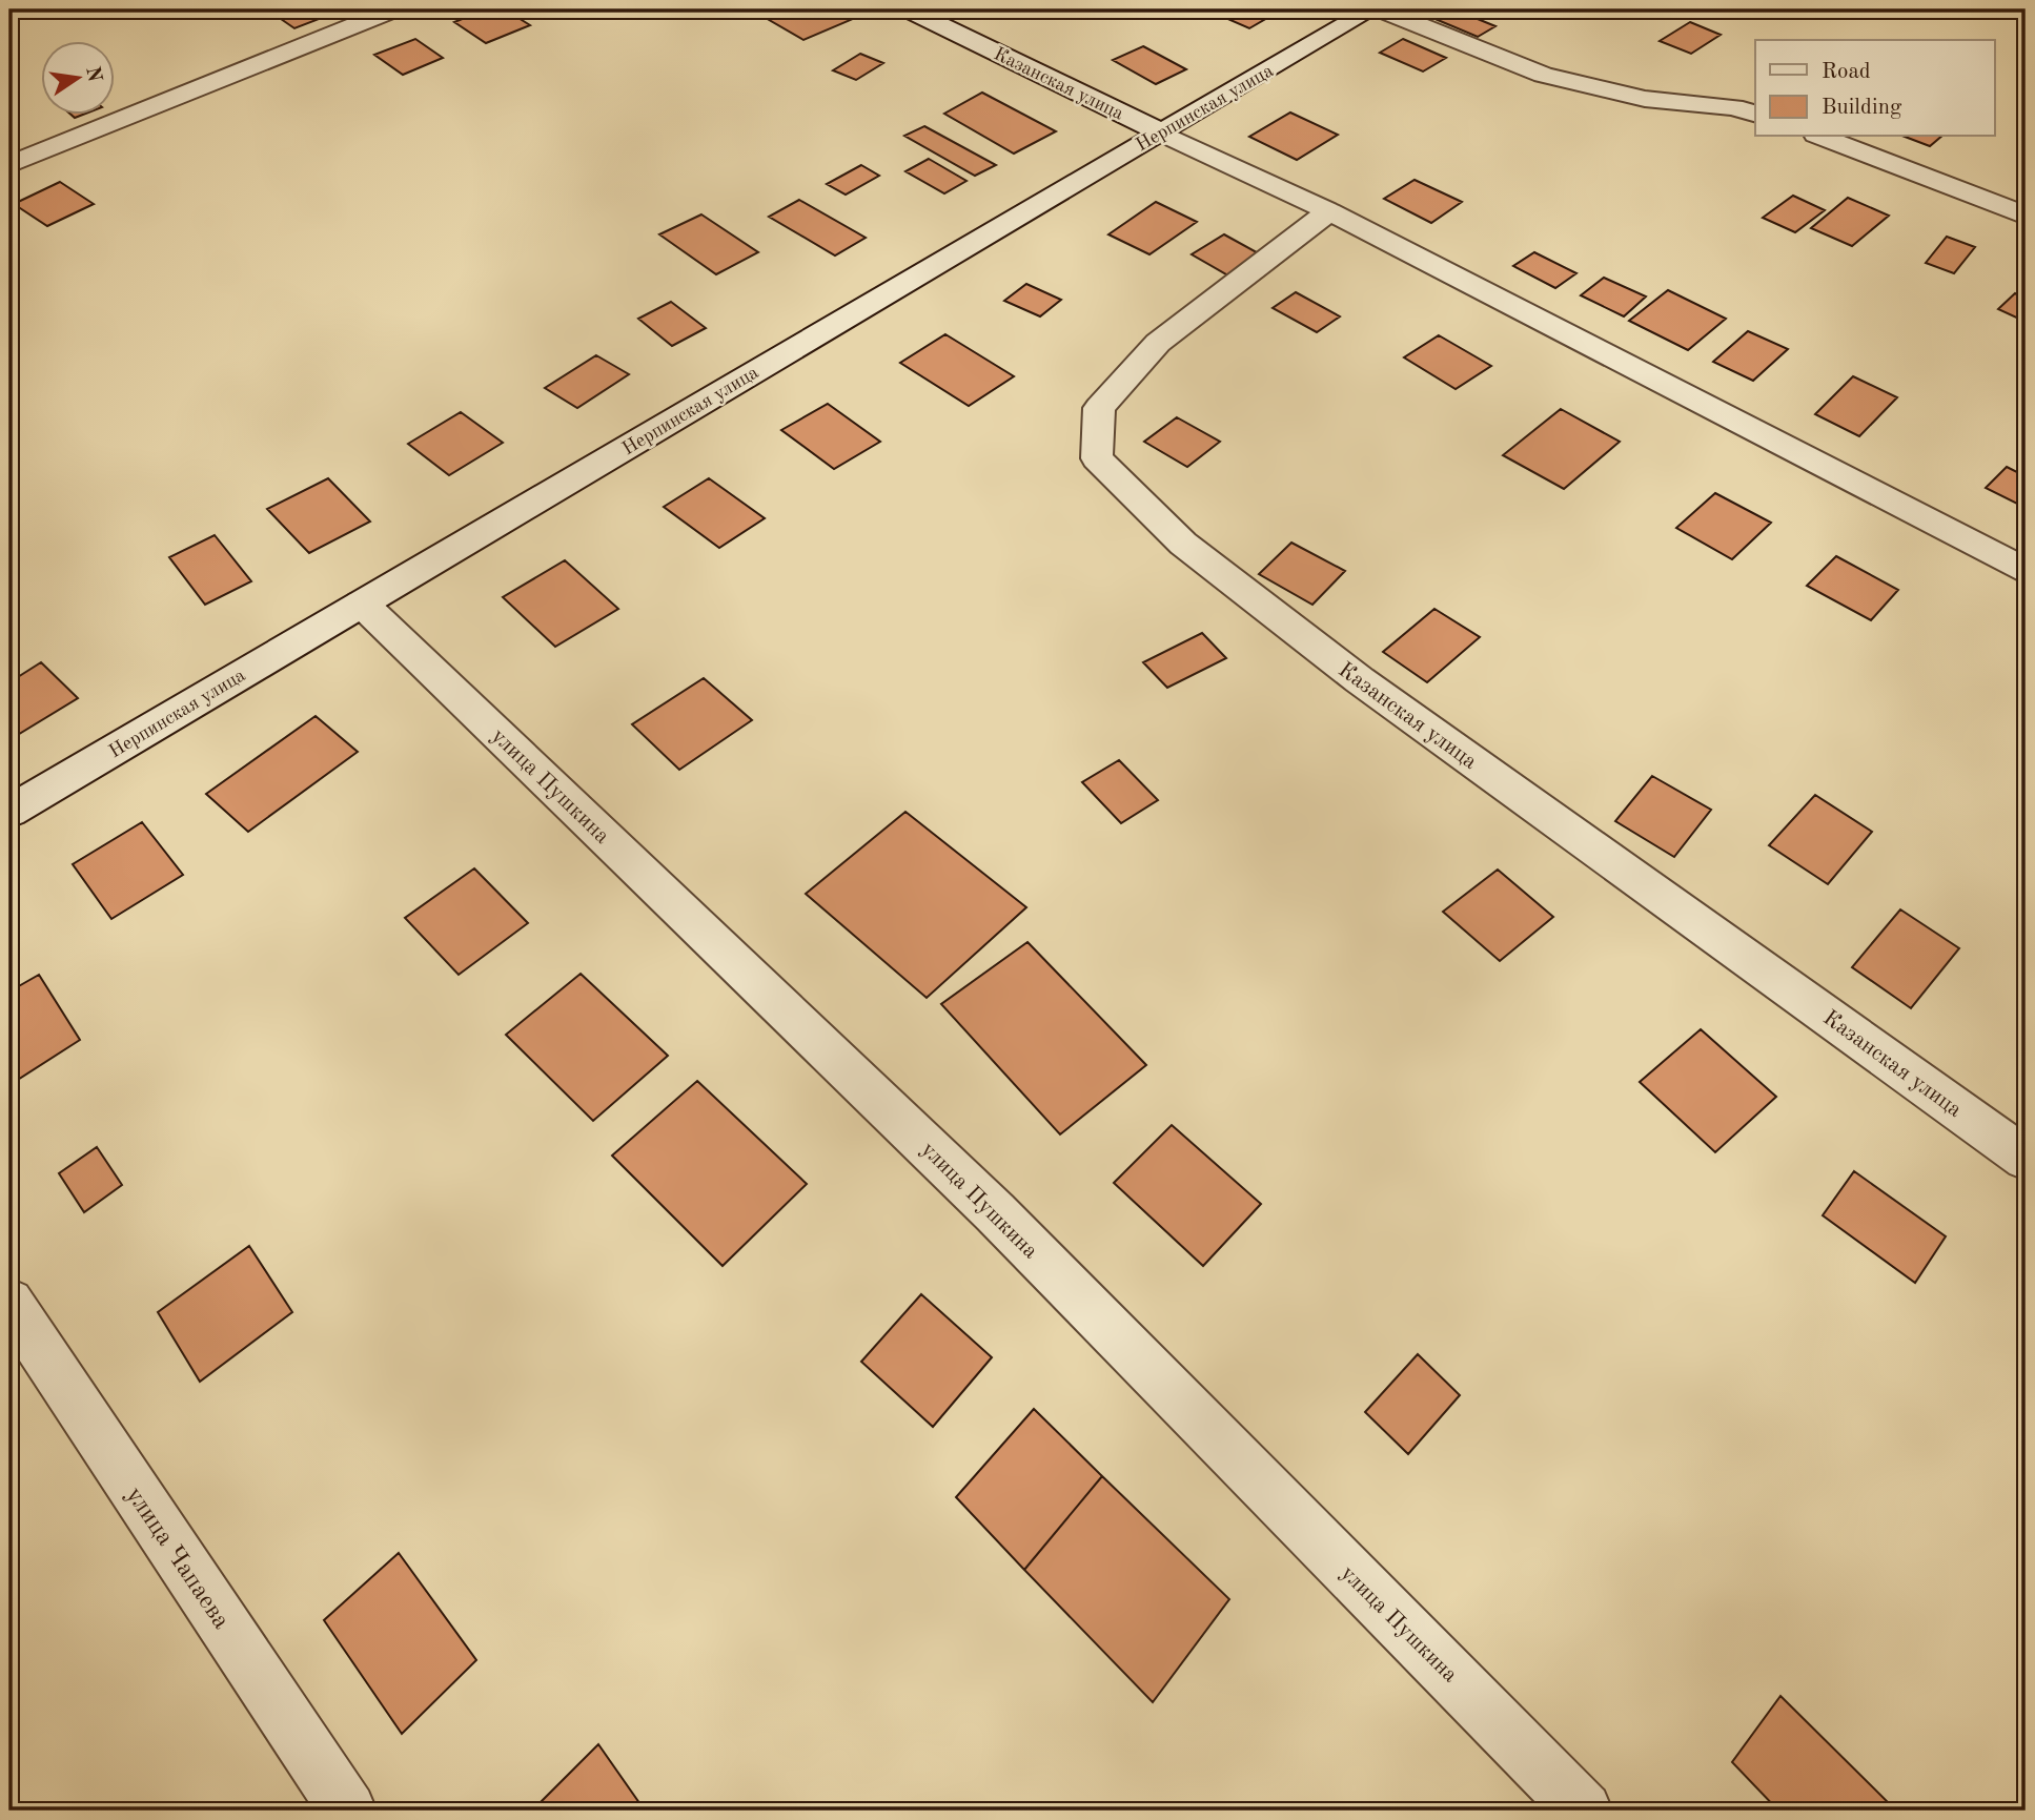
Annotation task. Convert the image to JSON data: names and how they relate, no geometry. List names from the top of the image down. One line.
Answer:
{"streets":{"street":["Казанская улица","Нерпинская улица","улица Пушкина","улица Чапаева"]},"crossings":[["Казанская улица","Нерпинская улица"],["Нерпинская улица","улица Пушкина"]],"legend":["Road","Building"],"north":"right"}
